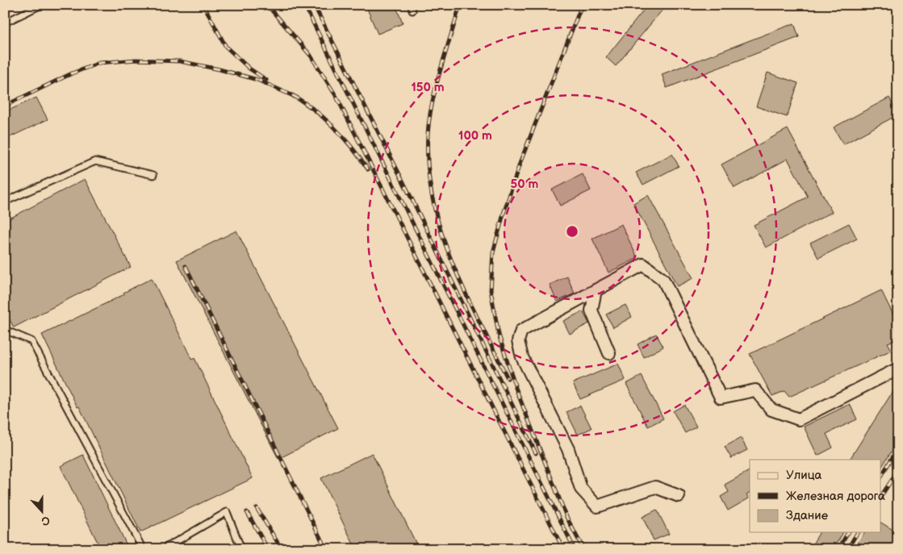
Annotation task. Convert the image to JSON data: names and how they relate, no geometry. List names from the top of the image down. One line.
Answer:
{"legend":["Улица","Железная дорога","Здание"],"north":"bottom","rings":["150 m","100 m","50 m"]}
